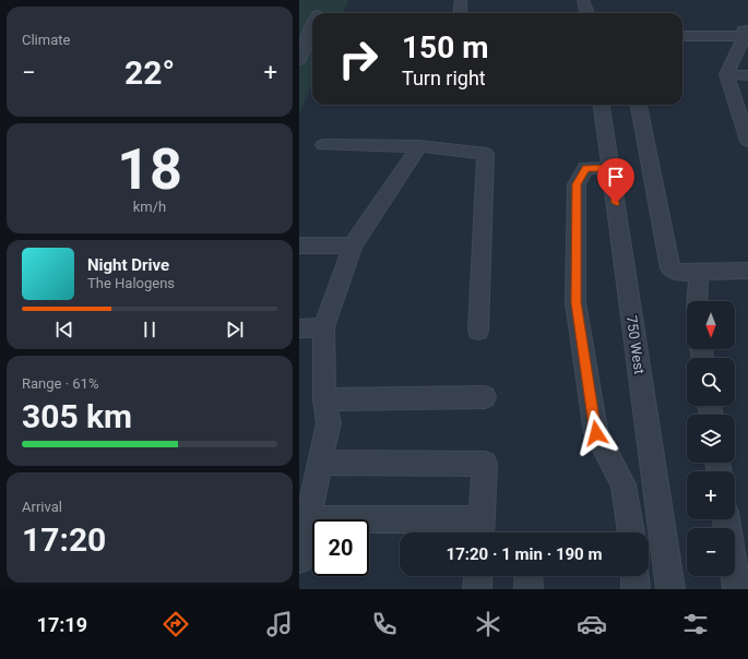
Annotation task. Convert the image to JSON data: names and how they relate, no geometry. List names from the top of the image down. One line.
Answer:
{"streets":{"street":["750 West"]},"north":"bottom","page":{"tile":["Climate",["18","km/h"],["Range · 61%","305 km"],["Arrival","17:20"]],"turn":["150 m","Turn right"],"heat":["−","22°","+"],"song":["Night Drive","The Halogens"],"map_buttons":["+","−"],"limit":"20","trip":"17:20 · 1 min · 190 m","tabs":"17:19"}}
